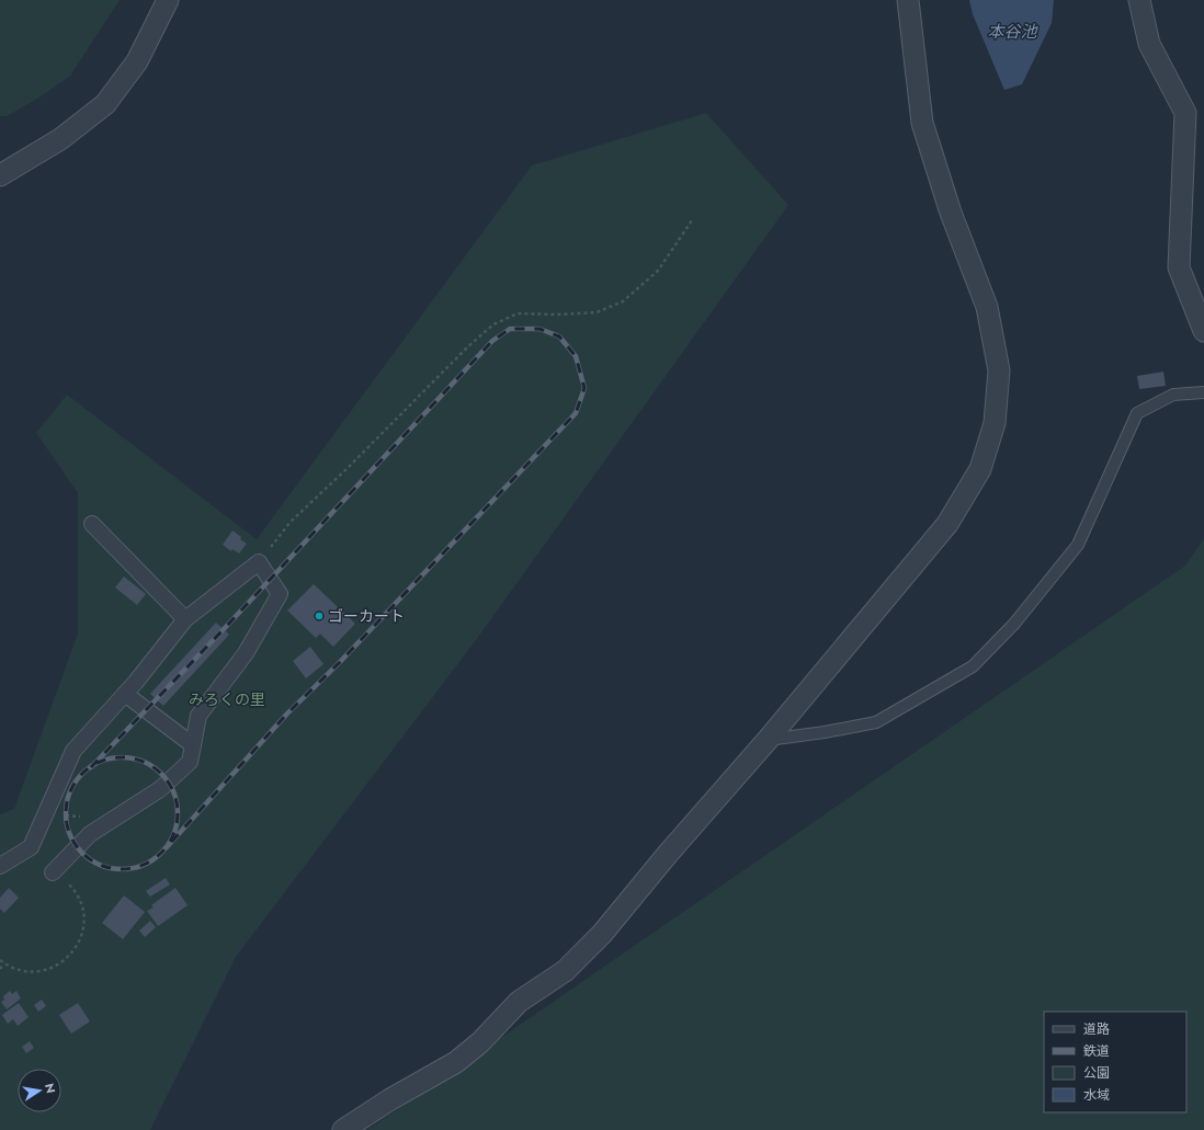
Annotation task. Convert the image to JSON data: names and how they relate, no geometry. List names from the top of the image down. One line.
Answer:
{"water":["本谷池"],"parks":["みろくの里"],"places":["ゴーカート"],"legend":["道路","鉄道","公園","水域"],"north":"right"}
